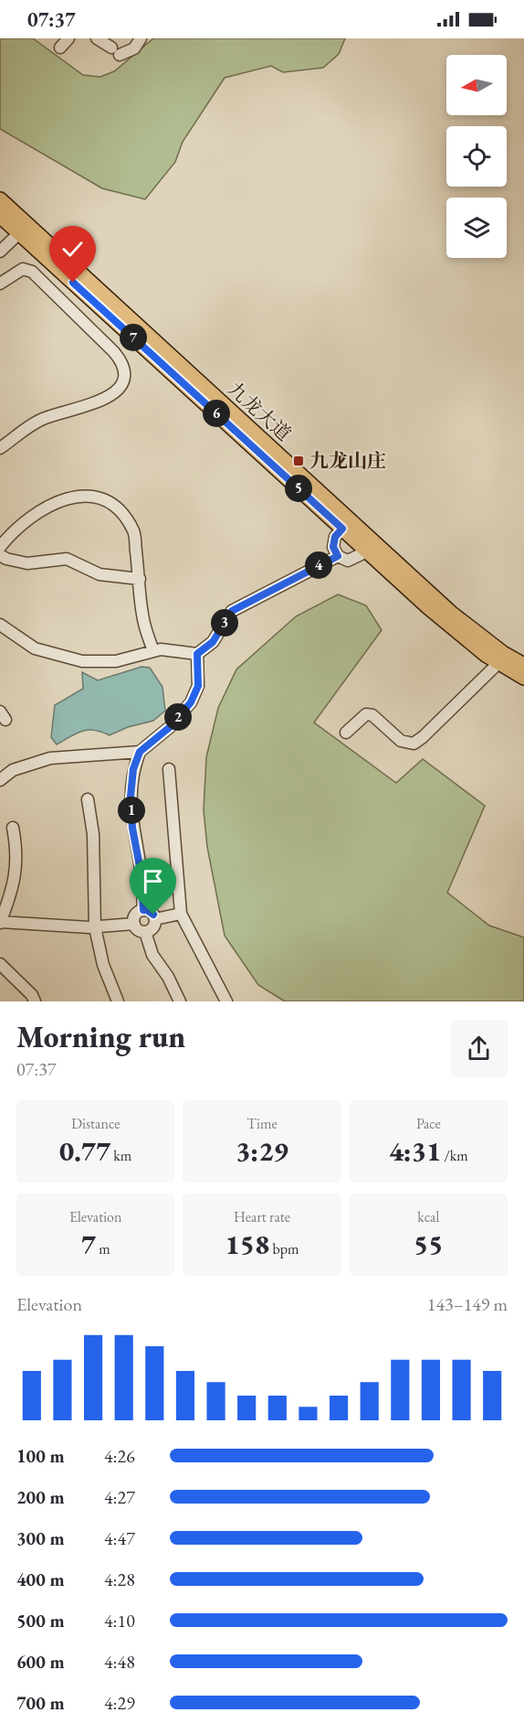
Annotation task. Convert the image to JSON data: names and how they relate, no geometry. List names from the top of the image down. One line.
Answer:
{"streets":{"main road":["九龙大道"]},"places":{"transit":["九龙山庄"]},"north":"left","page":{"status":"07:37","pins":["7","6","5","4","3","2","1"],"heading":["Morning run","07:37"],"stats":[["Distance","0.77 km"],["Time","3:29"],["Pace","4:31 /km"],["Elevation","7 m"],["Heart rate","158 bpm"],["kcal","55"]],"chart":["Elevation","143–149 m"],"list":[{"name":"100 m","note":"4:26"},{"name":"200 m","note":"4:27"},{"name":"300 m","note":"4:47"},{"name":"400 m","note":"4:28"},{"name":"500 m","note":"4:10"},{"name":"600 m","note":"4:48"},{"name":"700 m","note":"4:29"}]}}
